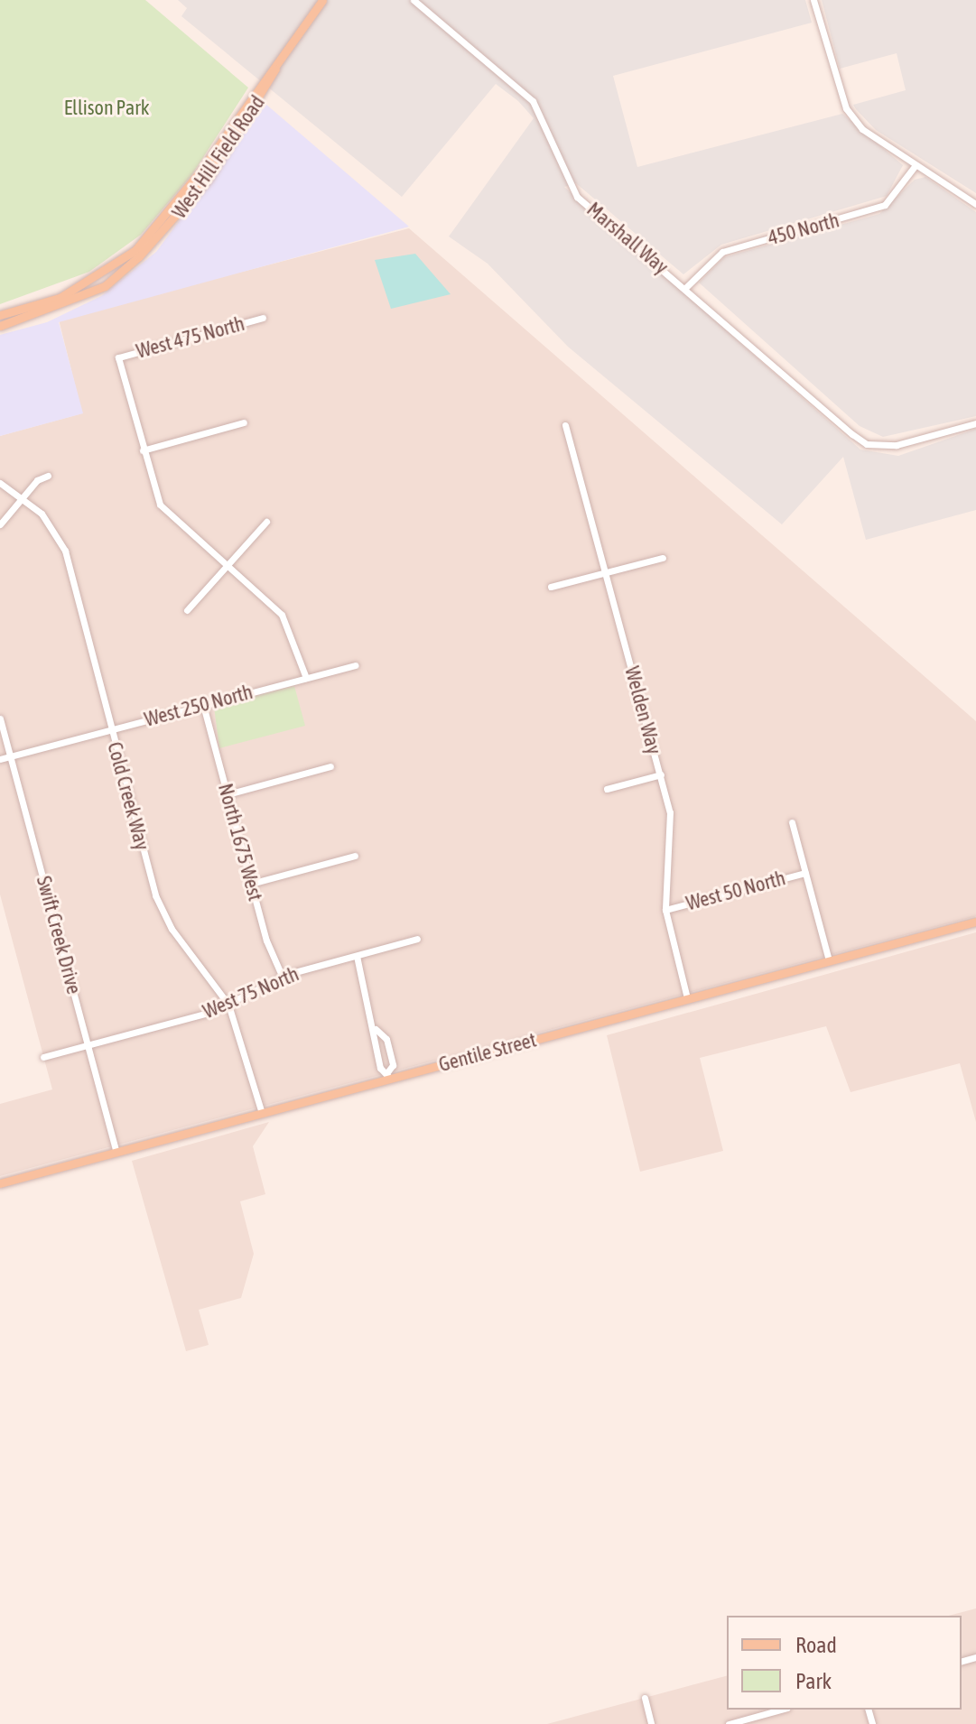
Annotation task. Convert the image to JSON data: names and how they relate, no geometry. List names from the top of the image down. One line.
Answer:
{"streets":{"main road":["West Hill Field Road","Gentile Street"],"street":["450 North","Marshall Way","West 475 North","West 250 North","Welden Way","Cold Creek Way","North 1675 West","West 50 North","Swift Creek Drive","West 75 North"]},"crossings":[["450 North","Marshall Way"],["West 250 North","Cold Creek Way"],["West 250 North","North 1675 West"],["West 250 North","Swift Creek Drive"],["Welden Way","West 50 North"],["Welden Way","Gentile Street"],["Cold Creek Way","West 75 North"],["Cold Creek Way","Gentile Street"],["North 1675 West","West 75 North"],["Swift Creek Drive","West 75 North"],["Swift Creek Drive","Gentile Street"]],"parks":["Ellison Park"],"legend":["Road","Park"]}
